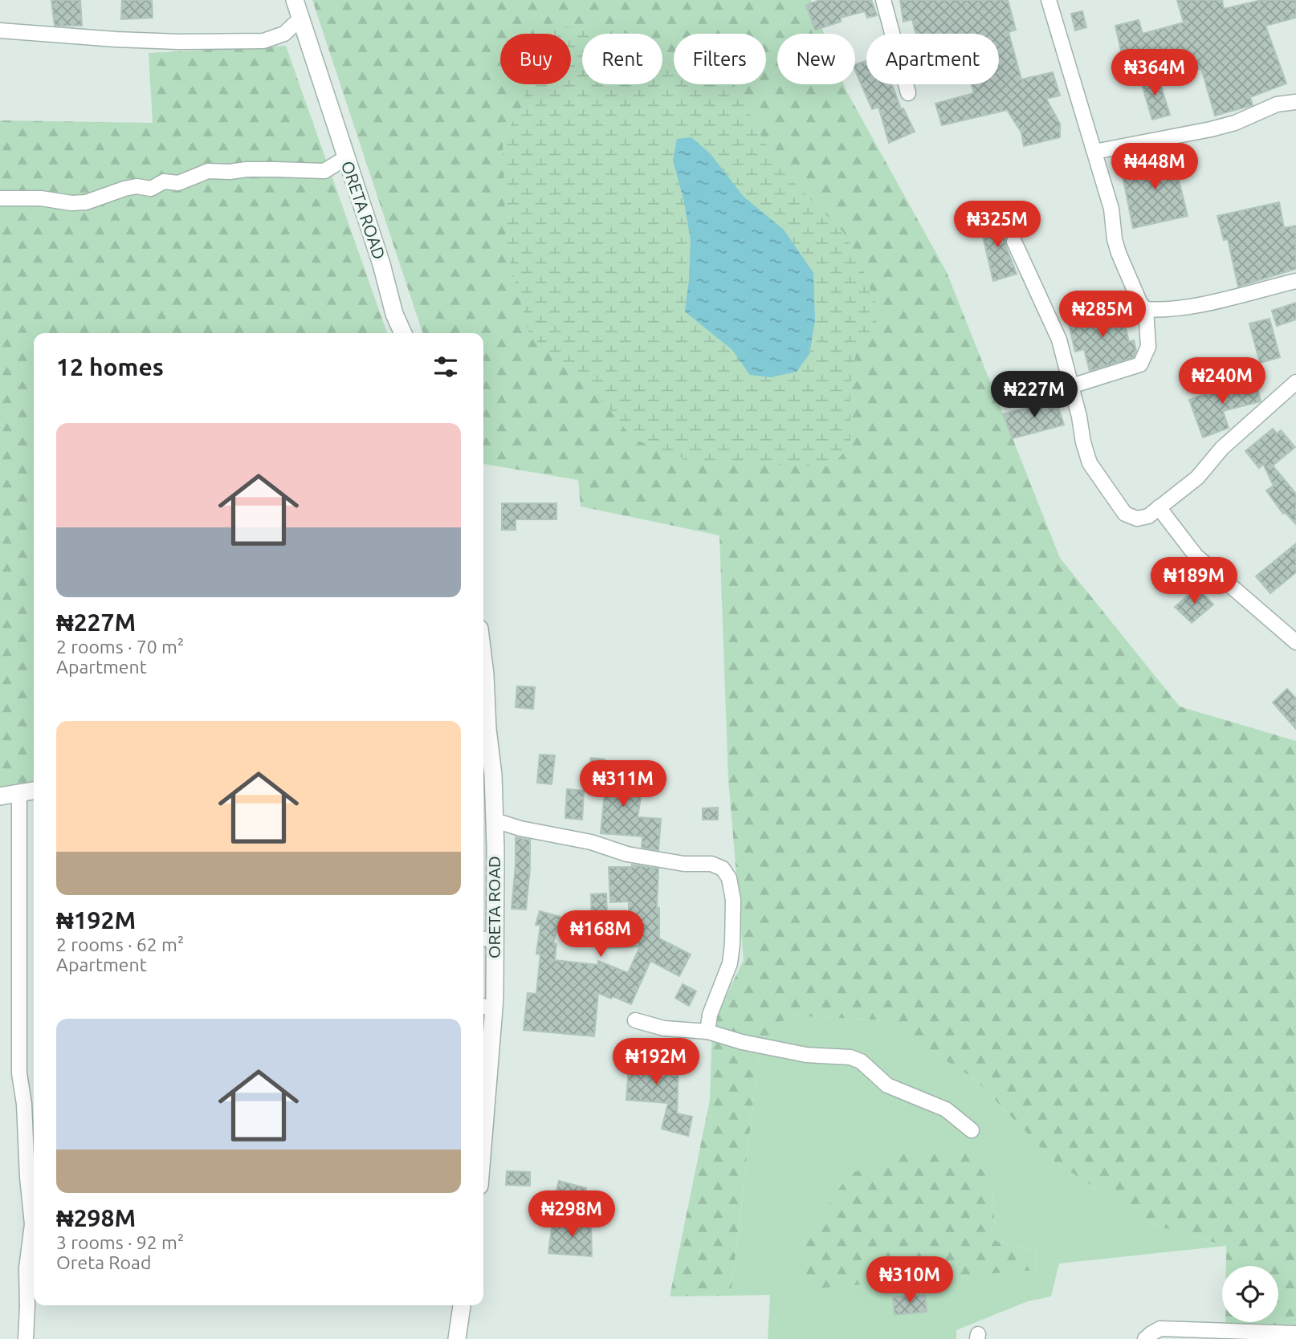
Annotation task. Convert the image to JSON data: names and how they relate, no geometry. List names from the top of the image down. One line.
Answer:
{"streets":{"street":["ORETA ROAD"]},"page":{"chip":["Buy","Rent","Filters","New","Apartment"],"price":["₦364M","₦448M","₦325M","₦285M","₦240M","₦227M","₦189M","₦311M","₦168M","₦192M","₦298M","₦310M"],"heading":"12 homes","list":[{"name":"₦227M","note":"2 rooms · 70 m² · Apartment"},{"name":"₦192M","note":"2 rooms · 62 m² · Apartment"},{"name":"₦298M","note":"3 rooms · 92 m² · Oreta Road"}]}}
